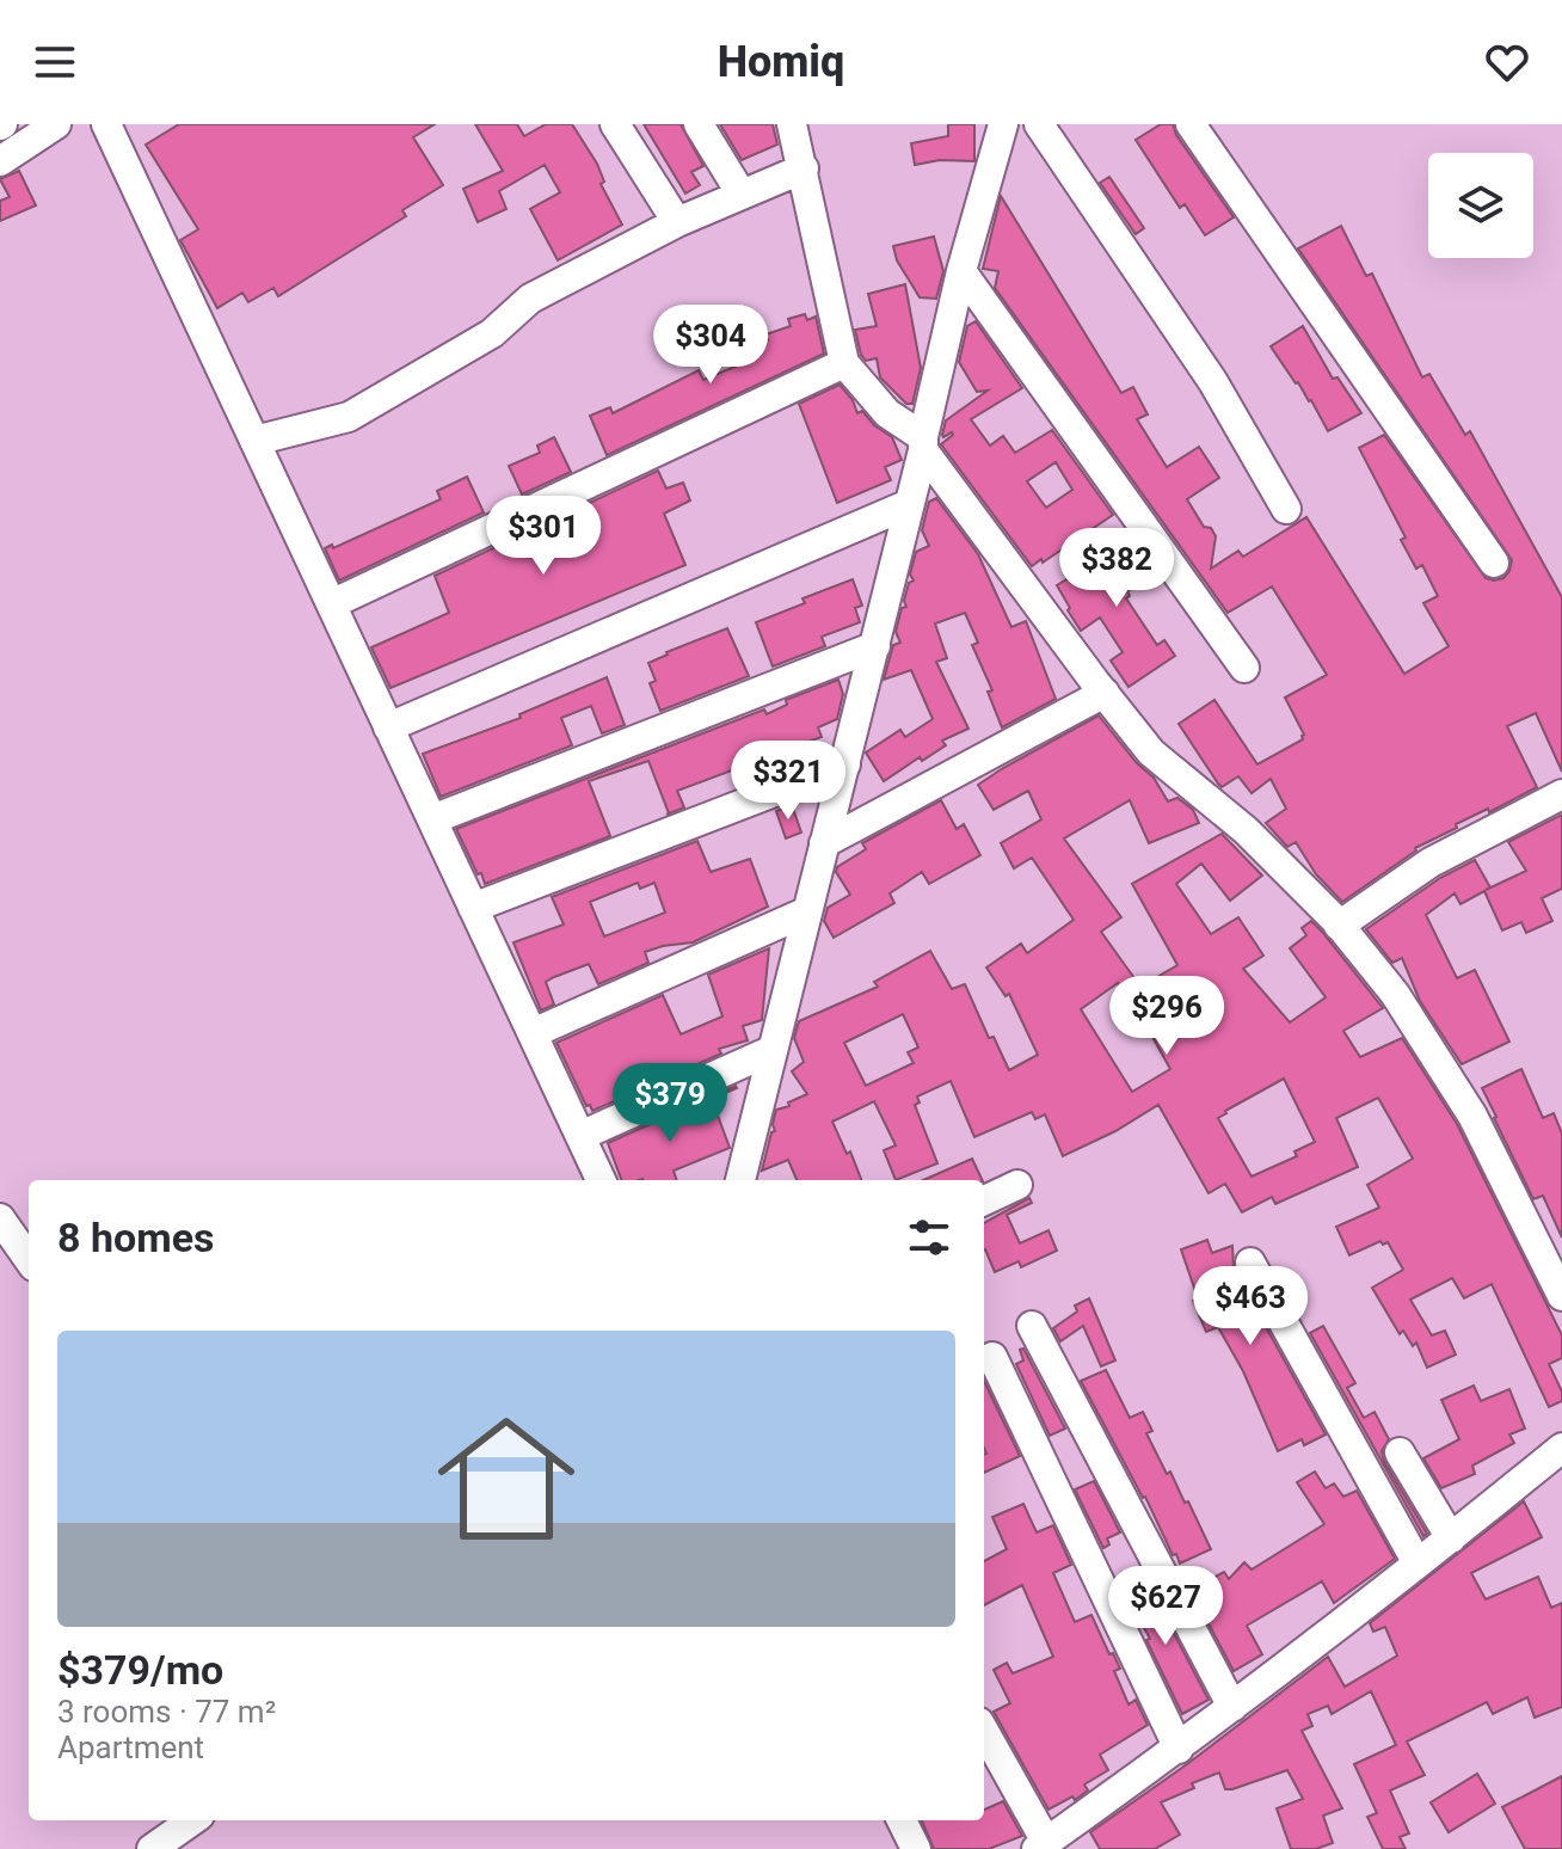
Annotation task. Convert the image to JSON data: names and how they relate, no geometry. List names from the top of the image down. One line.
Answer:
{"page":{"header":"Homiq","price":["$304","$301","$382","$321","$296","$379","$463","$627"],"heading":"8 homes","list":[{"name":"$379/mo","note":"3 rooms · 77 m² · Apartment"}]}}
